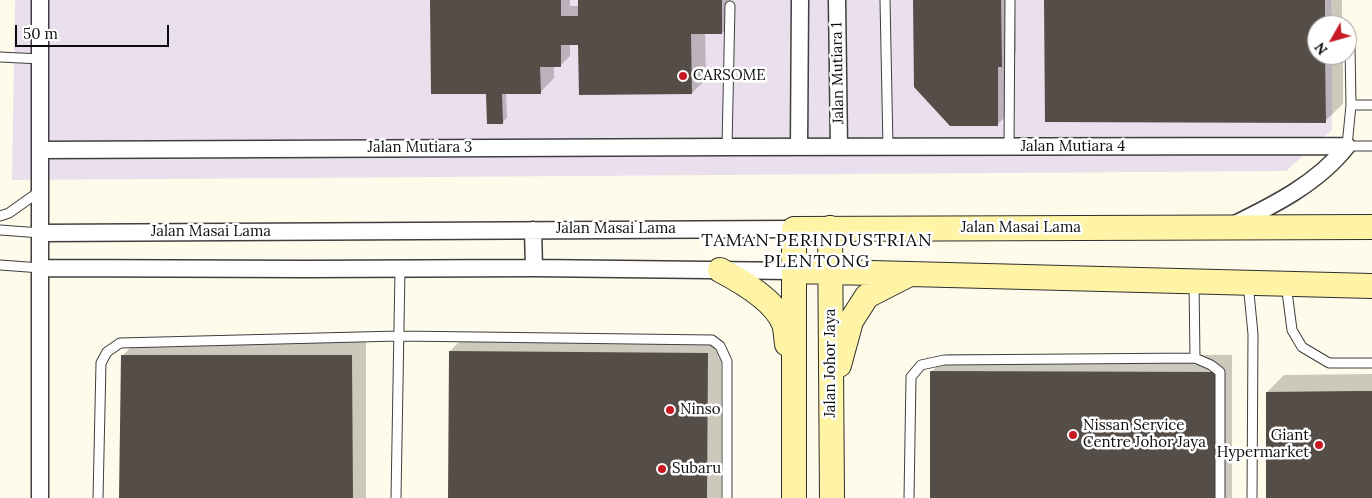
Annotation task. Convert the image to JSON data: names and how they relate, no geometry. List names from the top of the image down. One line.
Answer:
{"streets":{"main road":["Jalan Masai Lama","Jalan Johor Jaya"],"street":["Jalan Mutiara 1","Jalan Mutiara 4","Jalan Mutiara 3"]},"crossings":[["Jalan Mutiara 1","Jalan Mutiara 4"],["Jalan Mutiara 4","Jalan Mutiara 3"],["Jalan Masai Lama","Jalan Johor Jaya"]],"districts":["TAMAN PERINDUSTRIAN PLENTONG"],"places":["CARSOME","Ninso","Nissan Service Centre Johor Jaya","Giant Hypermarket","Subaru"],"scale_bar":"50 m","north":"bottom left"}
